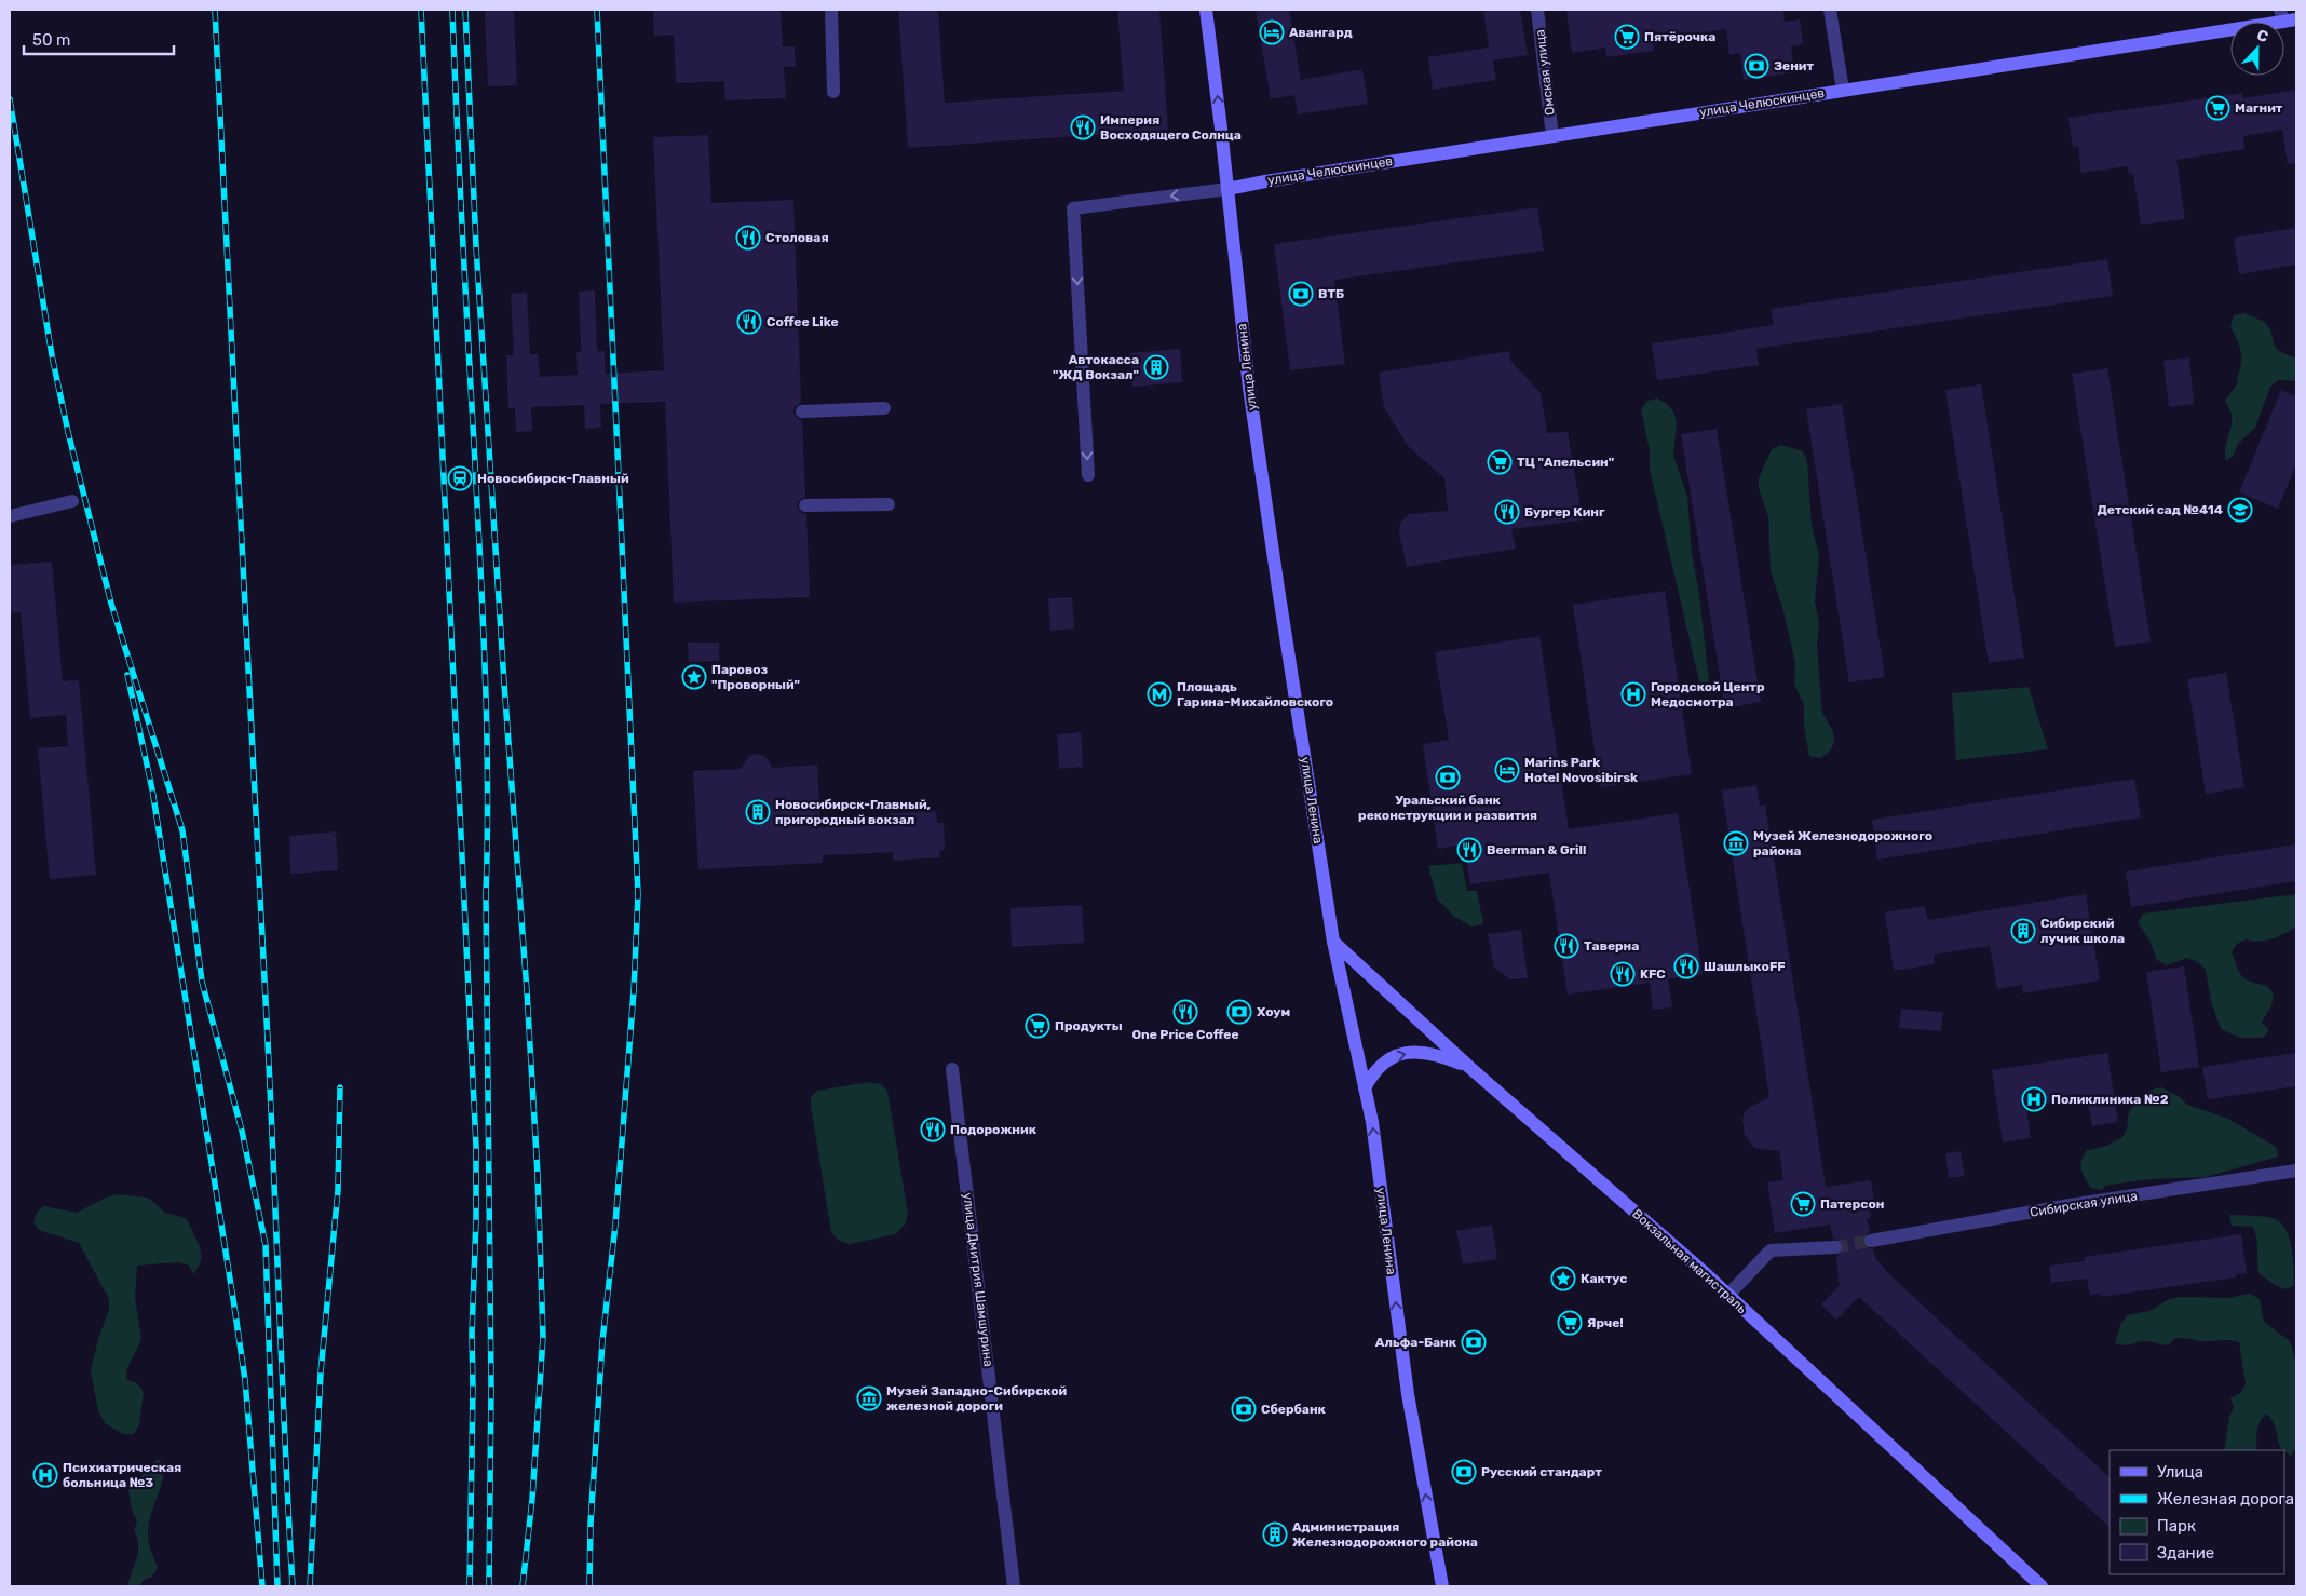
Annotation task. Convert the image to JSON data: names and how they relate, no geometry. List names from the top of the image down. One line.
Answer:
{"streets":{"main road":["улица Челюскинцев","улица Ленина","Вокзальная магистраль"],"street":["Омская улица","Сибирская улица","улица Дмитрия Шамшурина"]},"crossings":[["Омская улица","улица Челюскинцев"],["улица Челюскинцев","улица Ленина"],["улица Ленина","Вокзальная магистраль"]],"one_way":["улица Ленина"],"places":{"hotel":["Авангард","Marins Park Hotel Novosibirsk"],"supermarket":["Пятёрочка","Магнит","ТЦ \"Апельсин\"","Продукты","Патерсон","Ярче!"],"bank":["Зенит","ВТБ","Уральский банк реконструкции и развития","Хоум","Альфа-Банк","Сбербанк","Русский стандарт"],"restaurant":["Империя Восходящего Солнца","Столовая","Coffee Like","Бургер Кинг","Beerman & Grill","Таверна","ШашлыкoFF","KFC","One Price Coffee","Подорожник"],"building":["Автокасса \"ЖД Вокзал\"","Новосибирск-Главный, пригородный вокзал","Сибирский лучик школа","Администрация Железнодорожного района"],"station":["Новосибирск-Главный"],"school or university":["Детский сад №414"],"place":["Паровоз \"Проворный\"","Кактус"],"metro station":["Площадь Гарина-Михайловского"],"hospital":["Городской Центр Медосмотра","Поликлиника №2","Психиатрическая больница №3"],"museum":["Музей Железнодорожного района","Музей Западно-Сибирской железной дороги"]},"legend":["Улица","Железная дорога","Парк","Здание"],"scale_bar":"50 m","north":"top"}
